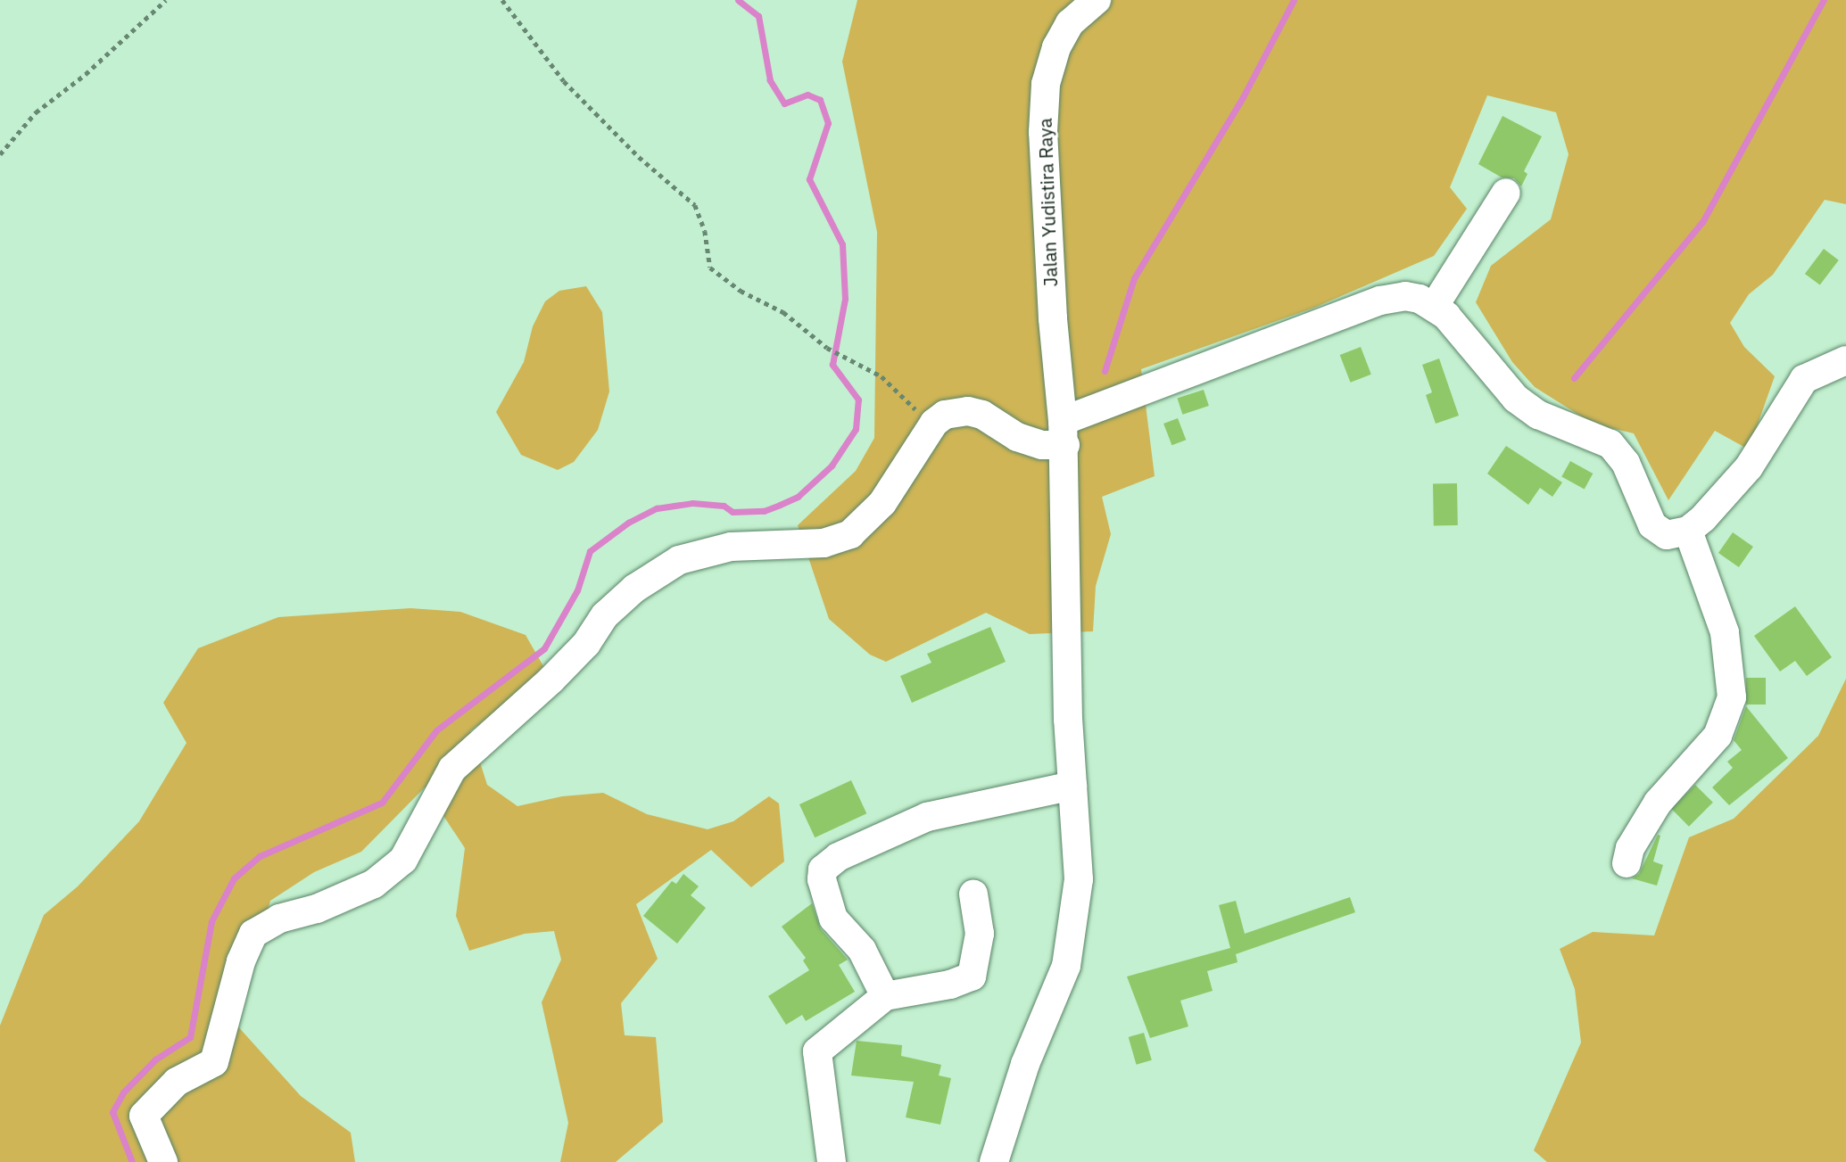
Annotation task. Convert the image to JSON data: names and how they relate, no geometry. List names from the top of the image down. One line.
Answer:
{"streets":{"street":["Jalan Yudistira Raya"]}}
